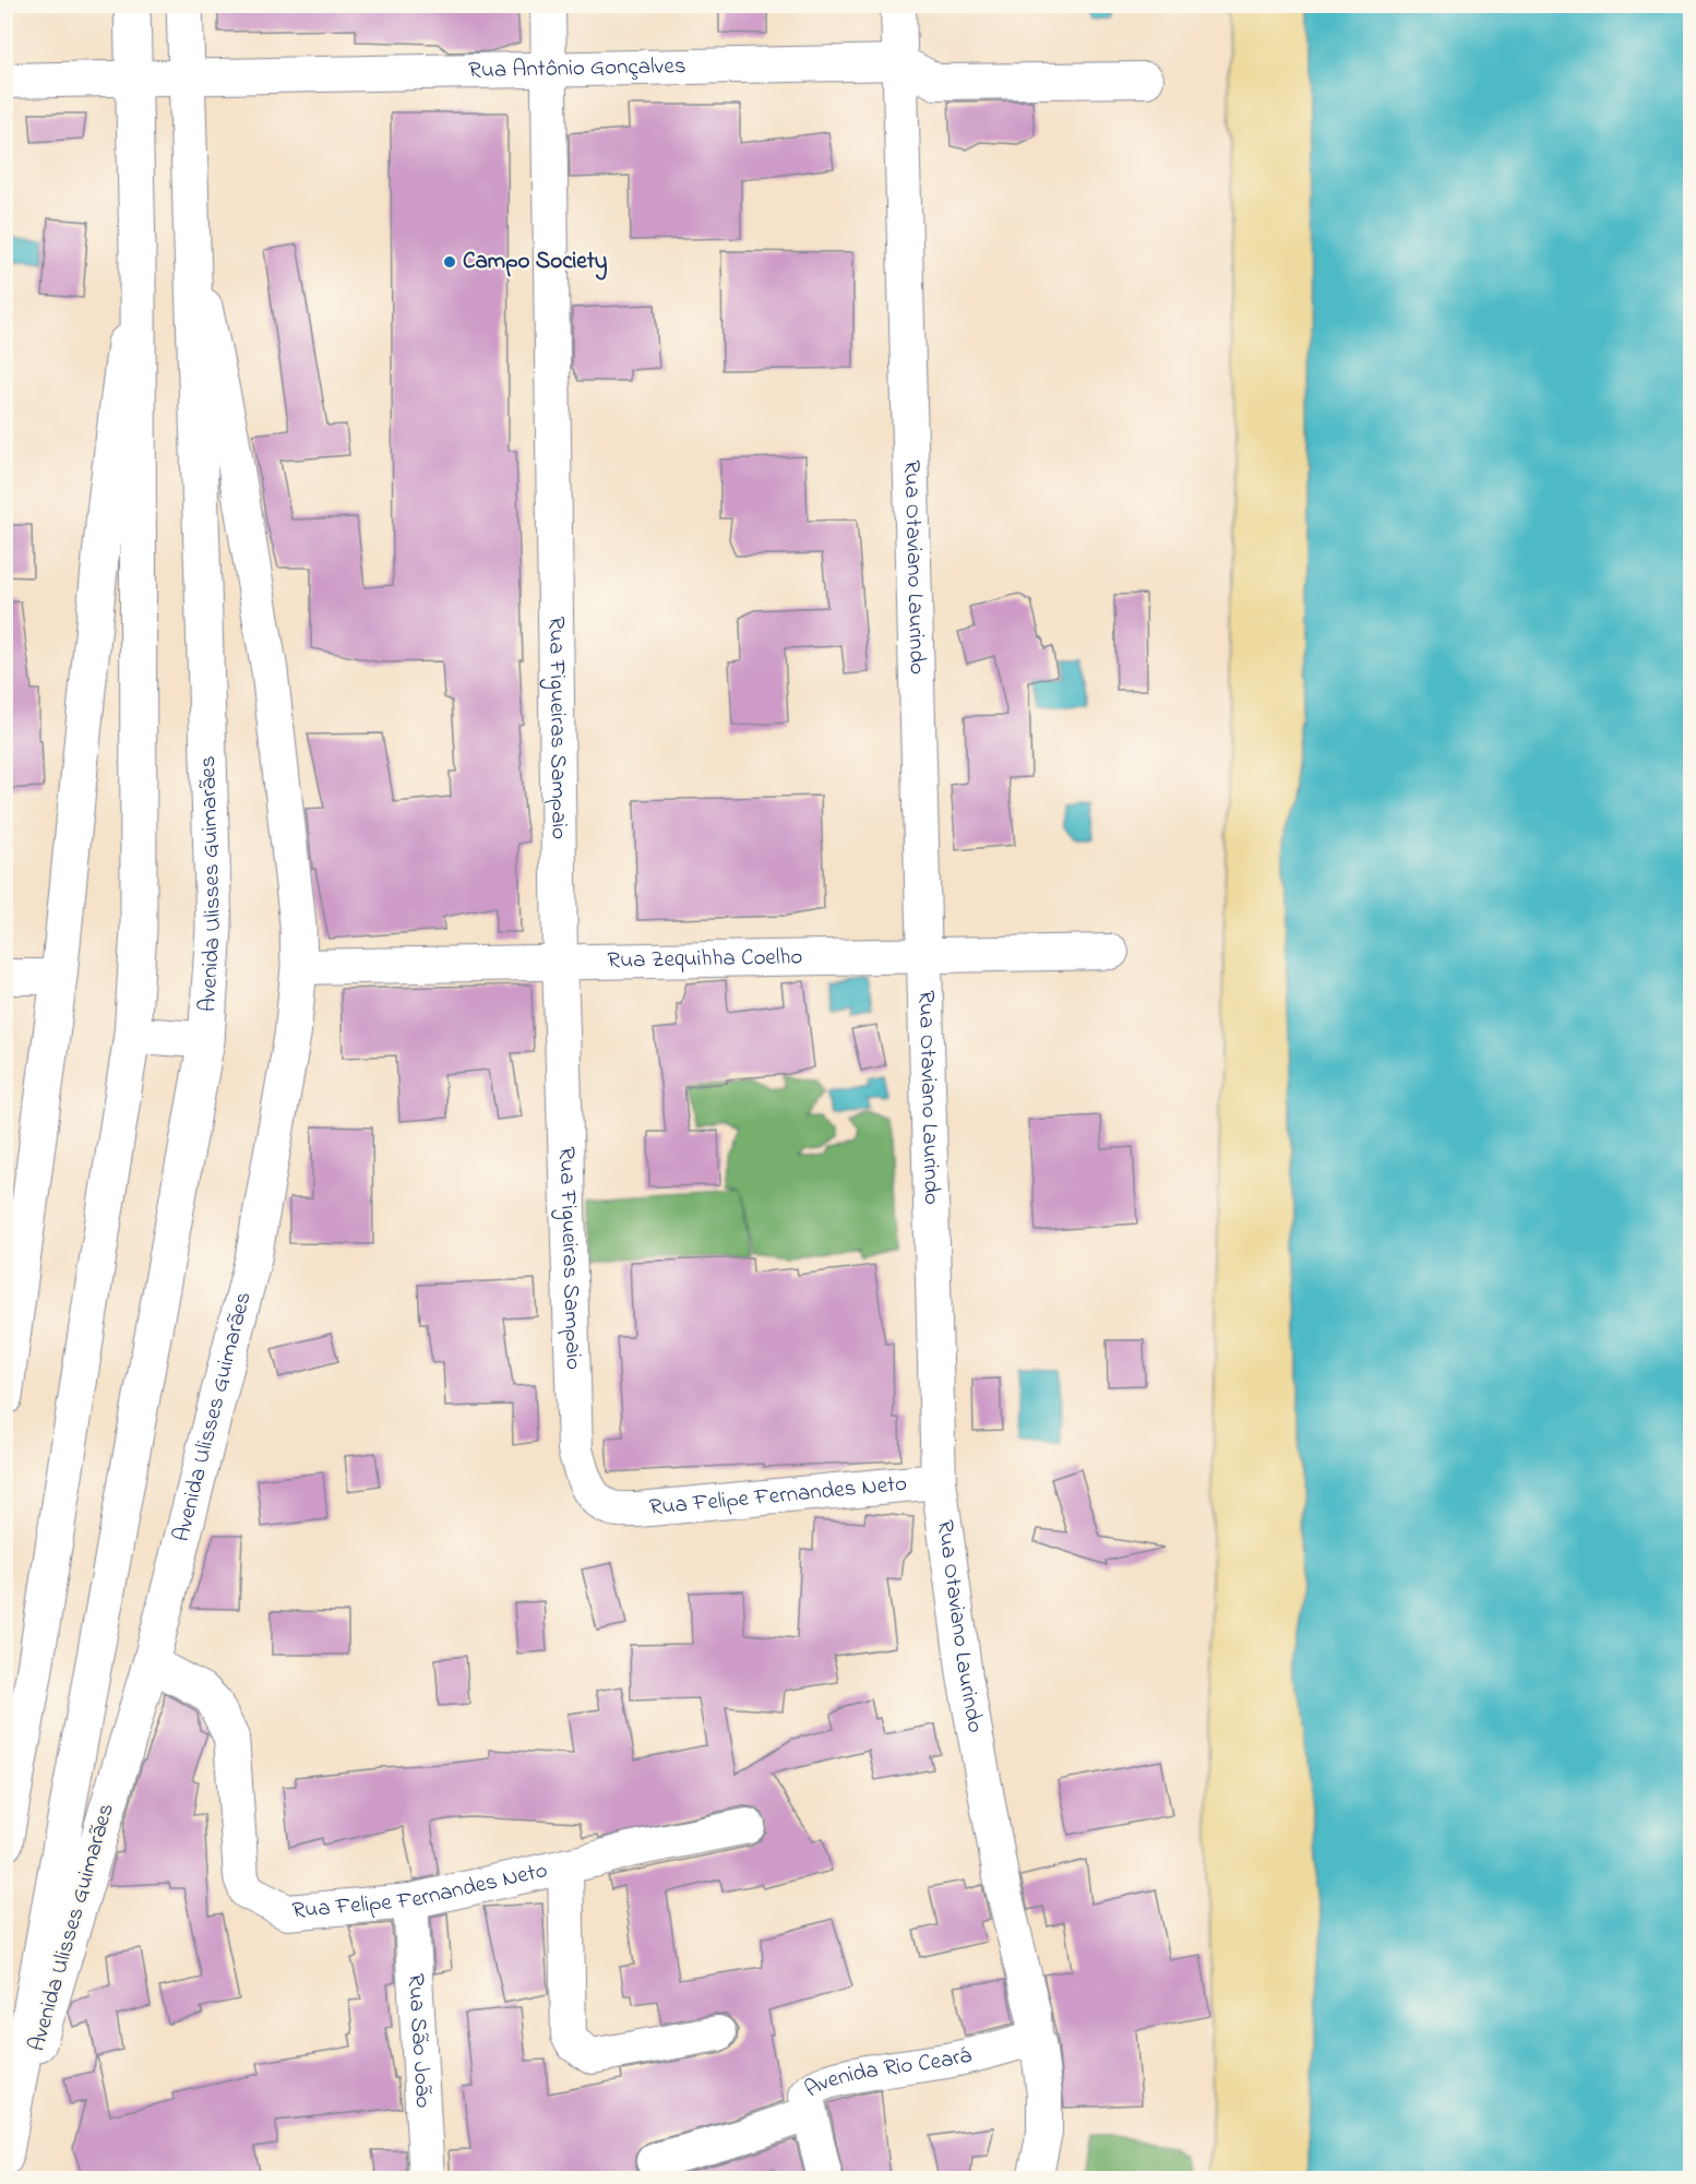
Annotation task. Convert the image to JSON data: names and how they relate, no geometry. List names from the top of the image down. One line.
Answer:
{"streets":{"main road":["Avenida Ulisses Guimarães"],"street":["Rua Antônio Gonçalves","Rua Otaviano Laurindo","Rua Figueiras Sampaio","Rua Zequihha Coelho","Rua Felipe Fernandes Neto","Rua São João","Avenida Rio Ceará"]},"crossings":[["Rua Antônio Gonçalves","Rua Otaviano Laurindo"],["Rua Antônio Gonçalves","Rua Figueiras Sampaio"],["Rua Antônio Gonçalves","Avenida Ulisses Guimarães"],["Rua Otaviano Laurindo","Rua Zequihha Coelho"],["Rua Otaviano Laurindo","Rua Felipe Fernandes Neto"],["Rua Otaviano Laurindo","Avenida Rio Ceará"],["Rua Figueiras Sampaio","Rua Zequihha Coelho"],["Rua Figueiras Sampaio","Rua Felipe Fernandes Neto"],["Avenida Ulisses Guimarães","Rua Zequihha Coelho"],["Avenida Ulisses Guimarães","Rua Felipe Fernandes Neto"],["Rua Felipe Fernandes Neto","Rua São João"]],"places":["Campo Society"]}
